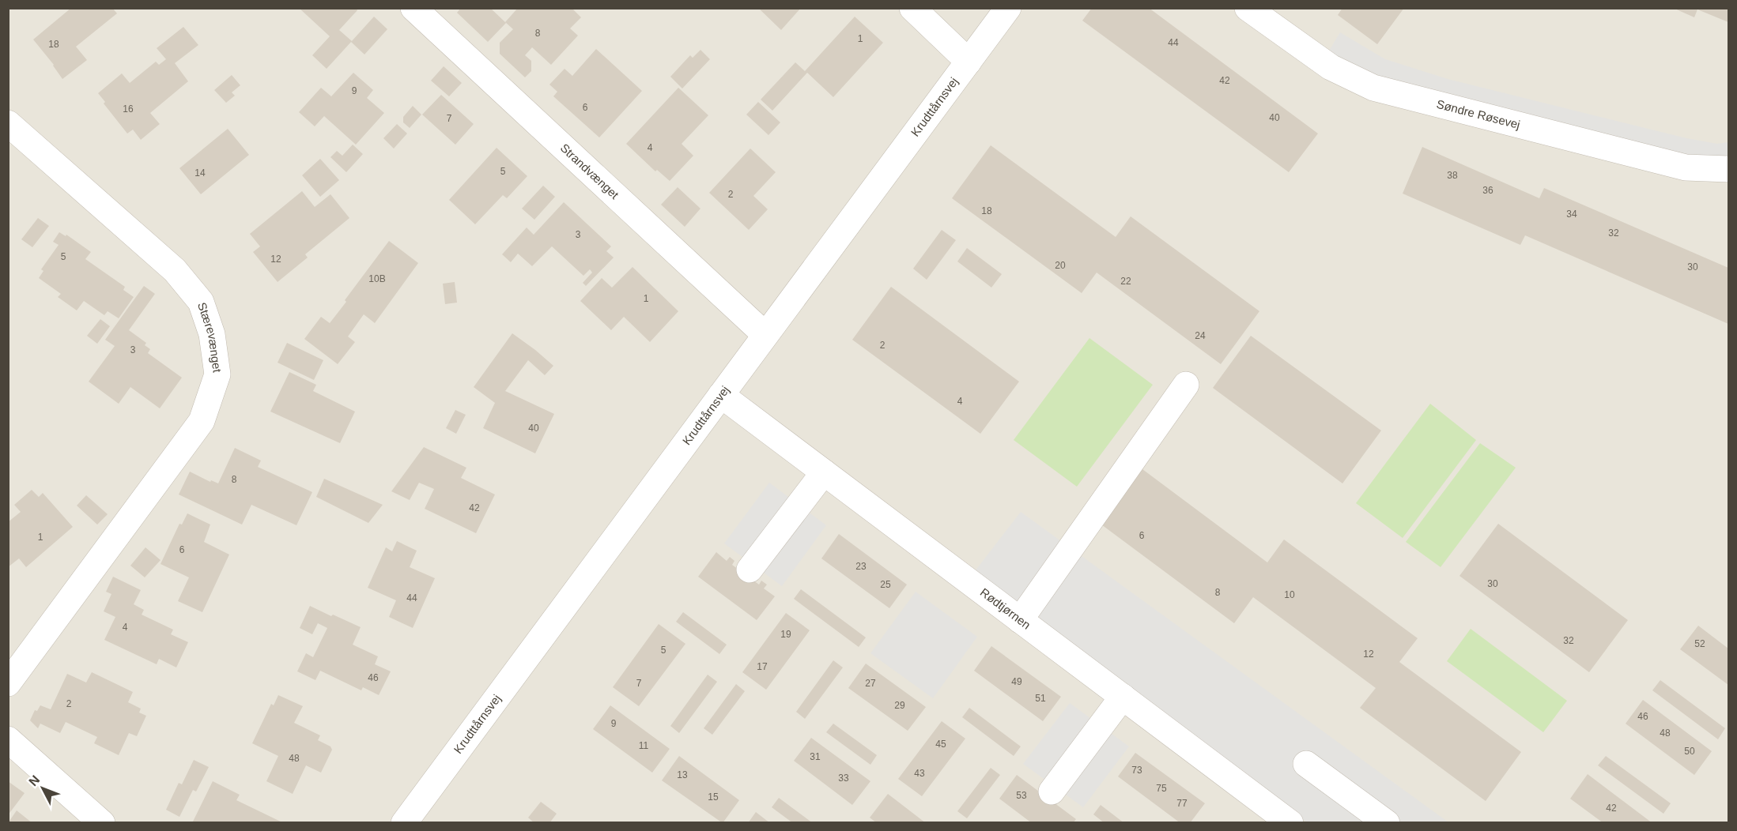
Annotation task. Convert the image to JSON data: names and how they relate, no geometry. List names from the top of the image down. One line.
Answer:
{"streets":{"street":["Krudttårnsvej","Søndre Røsevej","Strandvænget","Stærevænget","Rødtjørnen"]},"crossings":[["Krudttårnsvej","Strandvænget"],["Krudttårnsvej","Rødtjørnen"]],"house_numbers":["8","1","44","18","42","9","6","16","40","7","4","5","14","38","36","2","18","34","32","3","5","12","20","30","10B","22","1","24","2","3","4","40","8","42","6","1","6","23","30","25","8","10","44","4","19","32","52","5","12","17","46","49","7","27","51","2","29","46","9","48","45","11","50","31","48","73","43","13","33","75","53","15","77","42"],"north":"top left"}
